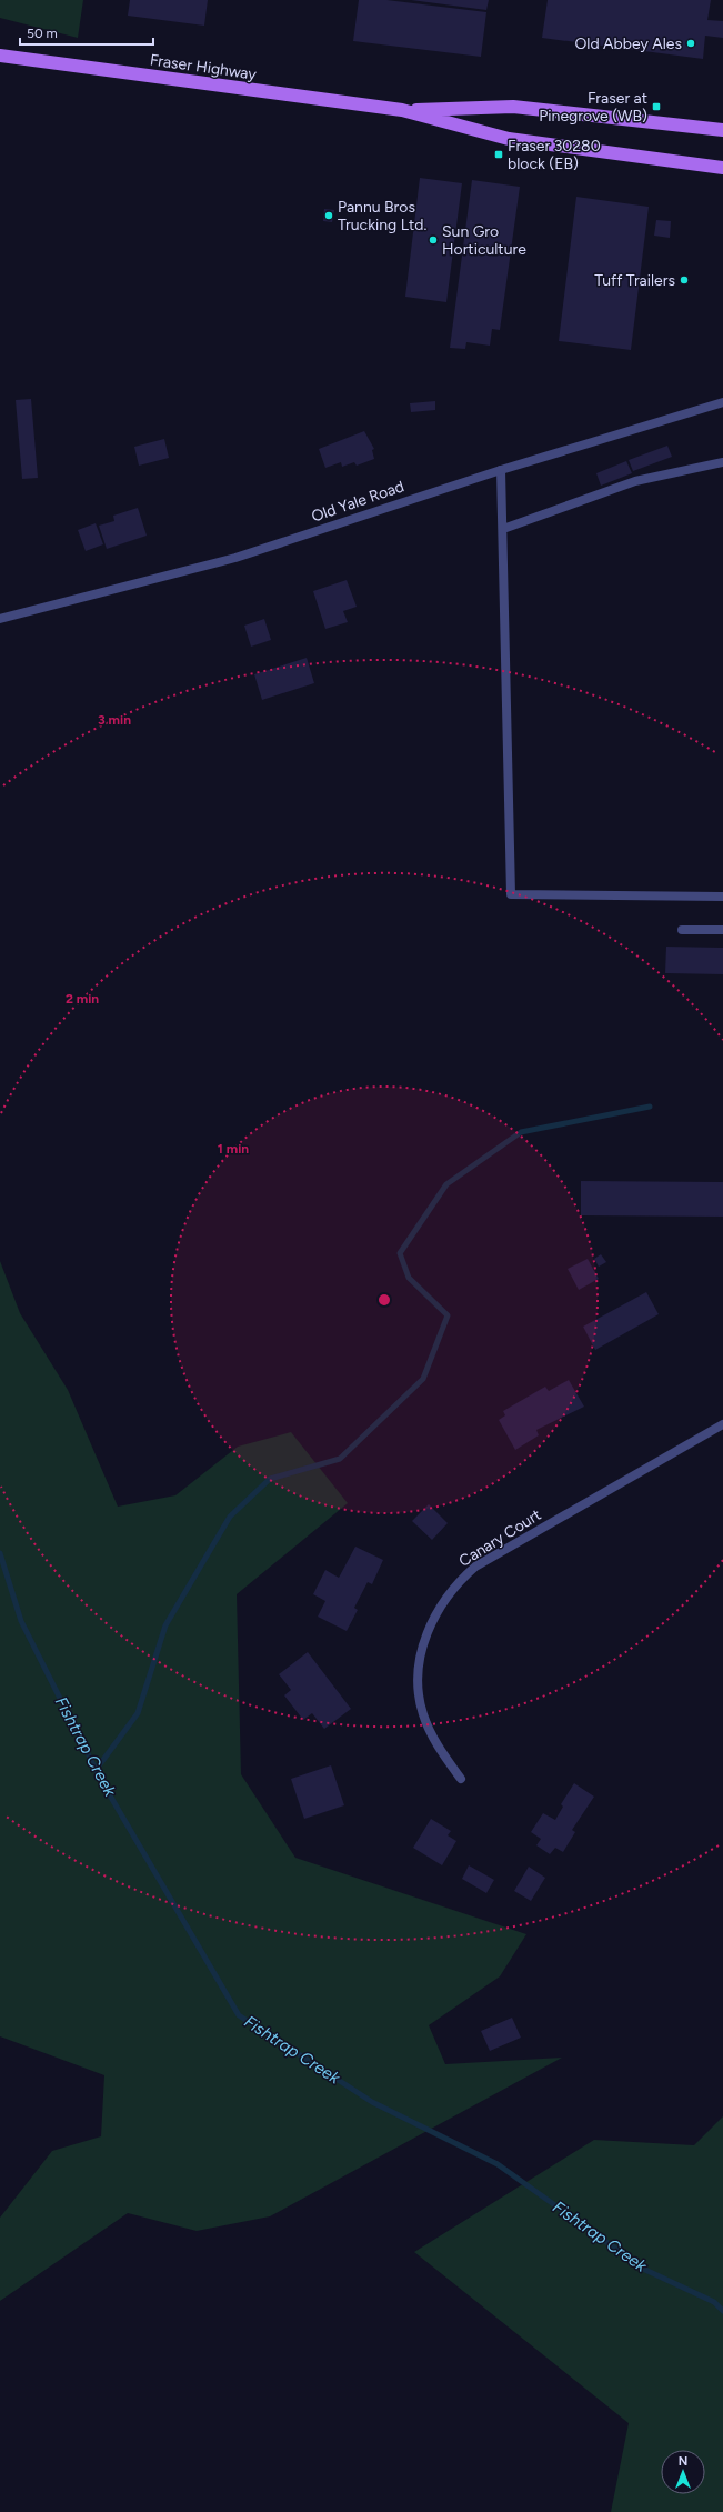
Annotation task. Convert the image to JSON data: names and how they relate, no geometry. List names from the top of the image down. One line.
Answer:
{"streets":{"main road":["Fraser Highway"],"street":["Old Yale Road","Canary Court"]},"water":["Fishtrap Creek"],"places":{"other":["Old Abbey Ales","Pannu Bros Trucking Ltd.","Sun Gro Horticulture","Tuff Trailers"],"transit":["Fraser at Pinegrove (WB)","Fraser 30280 block (EB)"]},"scale_bar":"50 m","north":"top","rings":["3 min","2 min","1 min"]}
